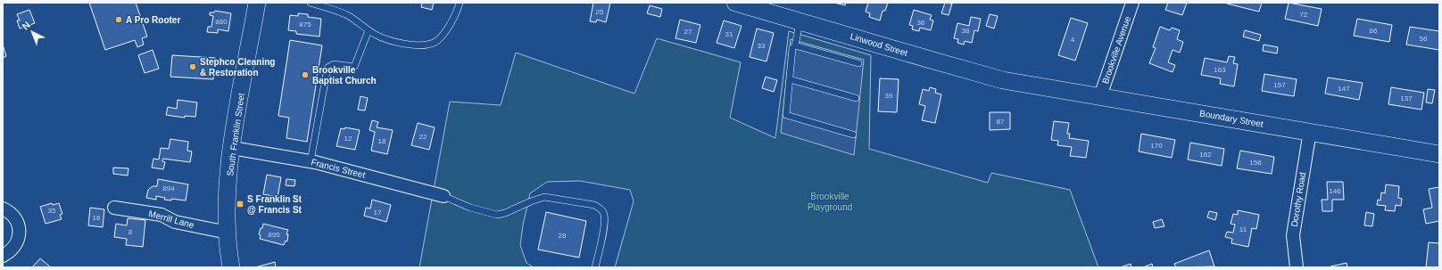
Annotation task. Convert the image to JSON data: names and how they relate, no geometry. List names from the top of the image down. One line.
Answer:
{"streets":{"main road":["Linwood Street","Boundary Street","South Franklin Street"],"street":["Brookville Avenue","Francis Street","Dorothy Road","Merrill Lane"]},"crossings":[["Linwood Street","Boundary Street"],["Brookville Avenue","Boundary Street"],["Boundary Street","Dorothy Road"],["South Franklin Street","Francis Street"],["South Franklin Street","Merrill Lane"]],"parks":["Brookville Playground"],"places":{"other":["A Pro Rooter","Stephco Cleaning & Restoration","Brookville Baptist Church"],"transit":["S Franklin St @ Francis St"]},"house_numbers":["25","72","880","36","875","38","66","27","31","56","4","33","163","157","147","39","137","87","22","12","18","170","162","156","894","146","35","17","16","11","8","895","28"],"north":"top left"}
